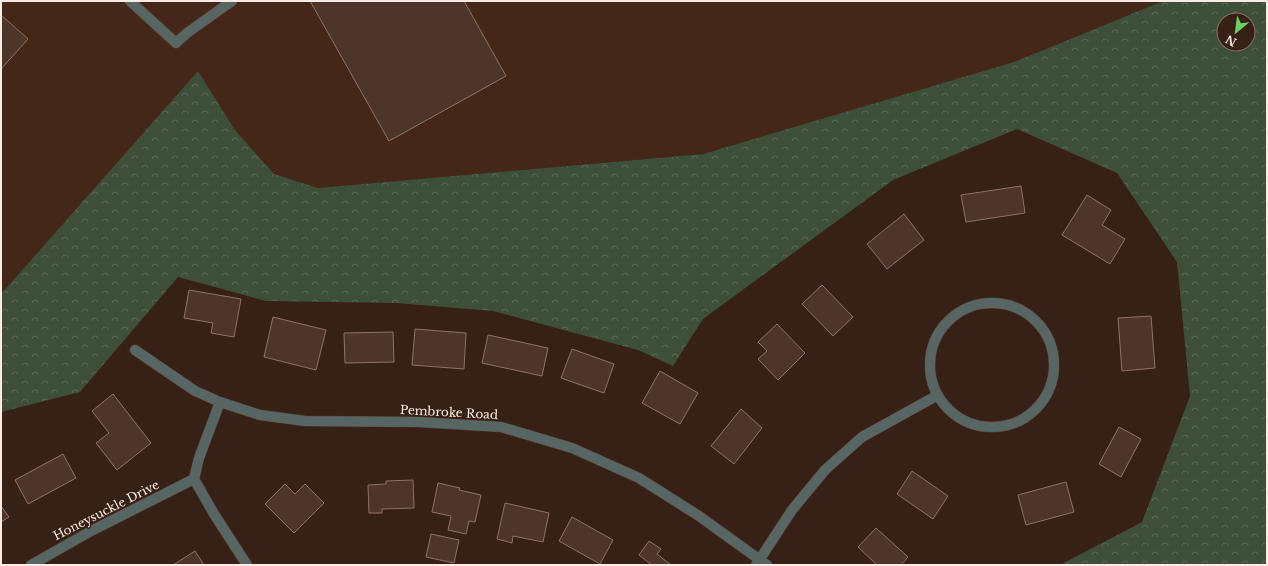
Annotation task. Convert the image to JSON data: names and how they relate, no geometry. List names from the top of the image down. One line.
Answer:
{"streets":{"street":["Pembroke Road","Honeysuckle Drive"]},"north":"bottom left"}
